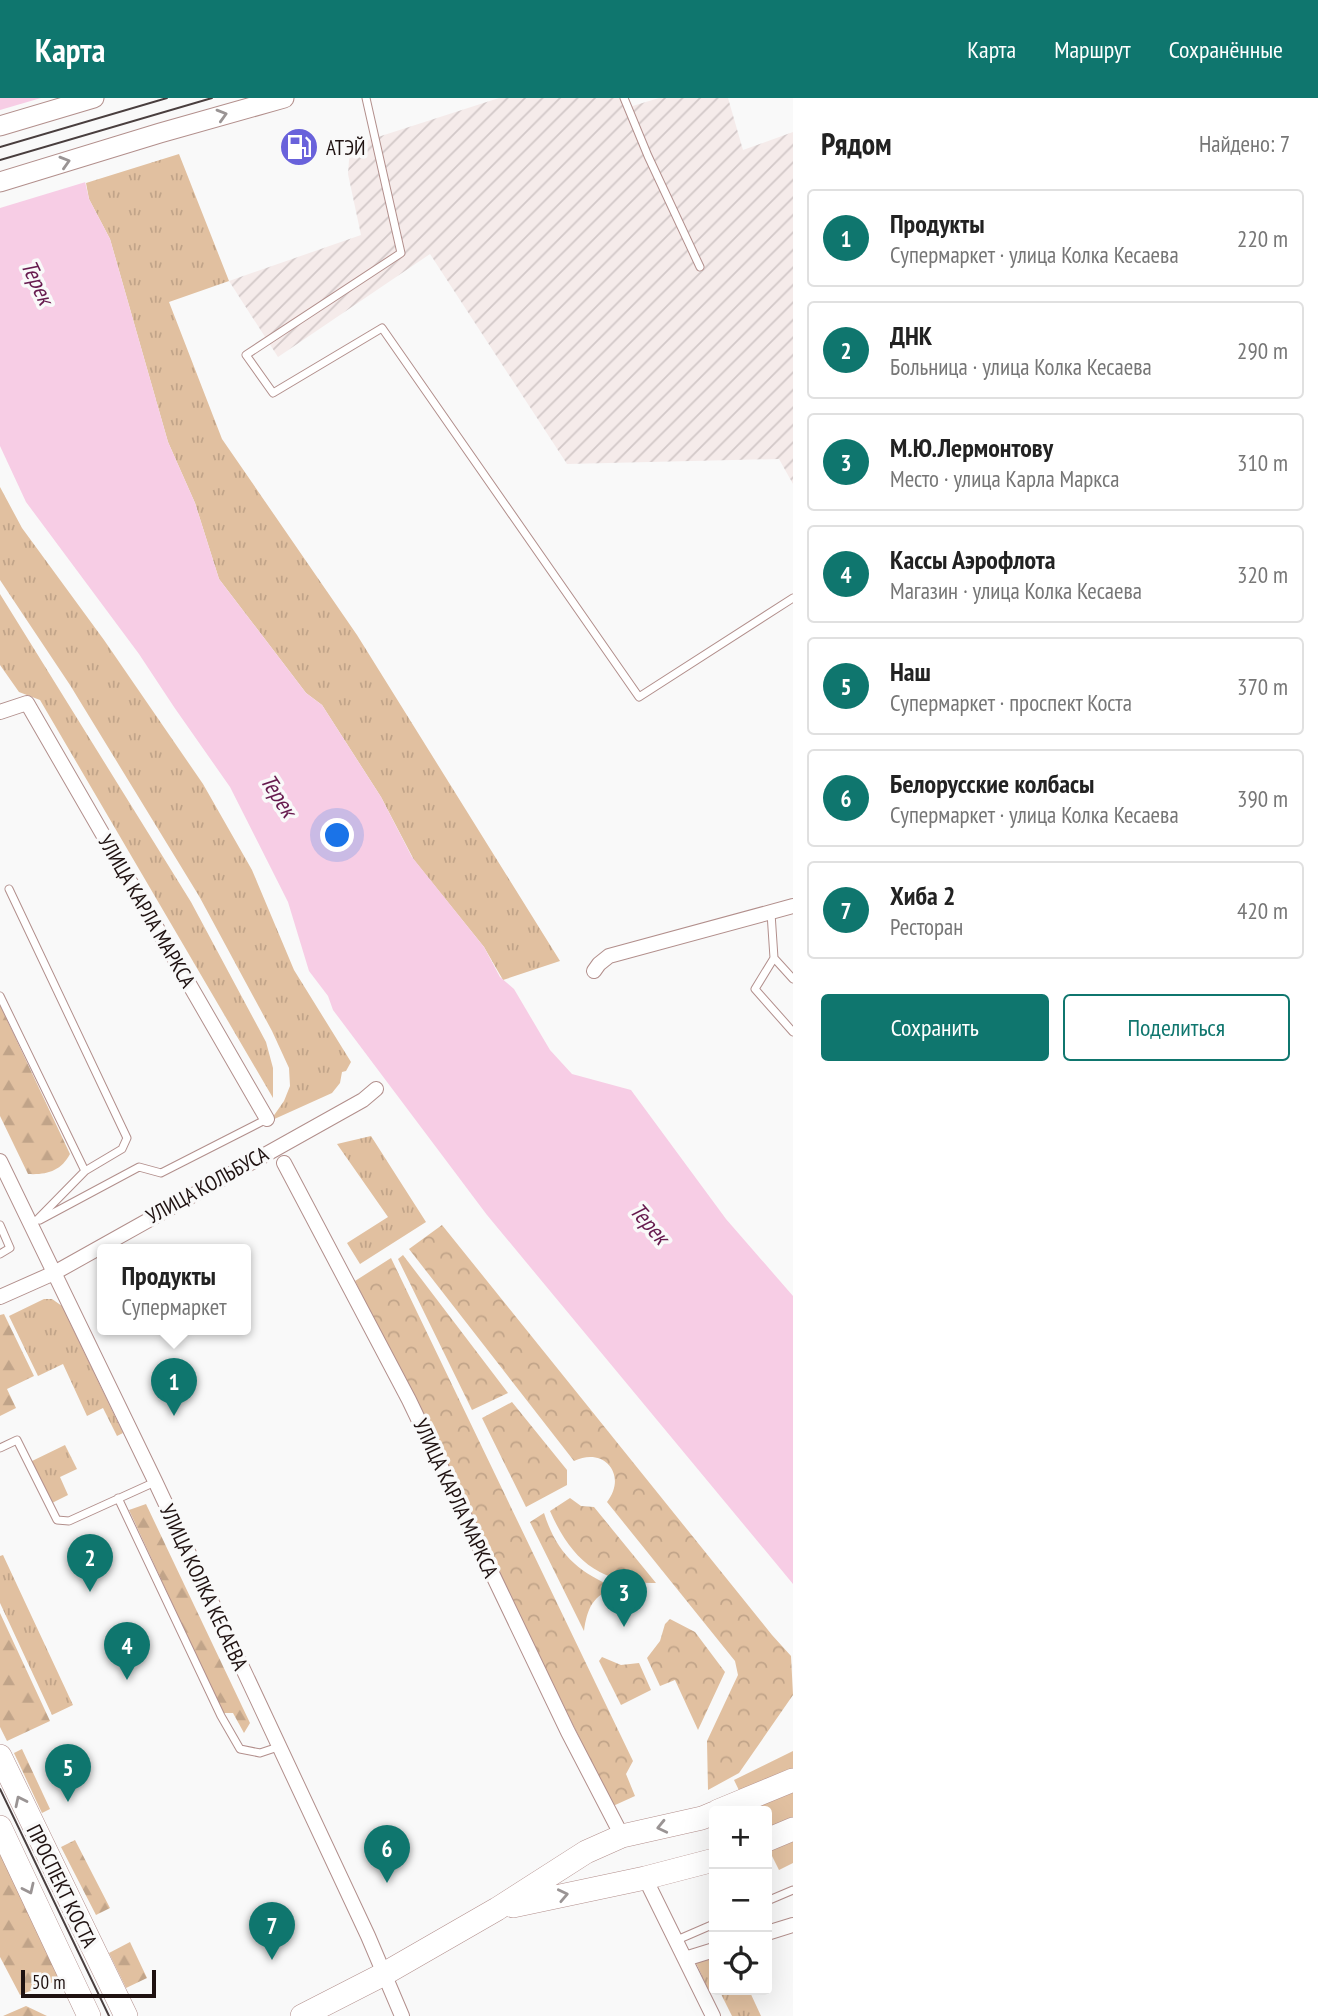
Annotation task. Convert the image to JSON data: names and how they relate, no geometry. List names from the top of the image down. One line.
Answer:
{"streets":{"main road":["ПРОСПЕКТ КОСТА"],"street":["УЛИЦА КАРЛА МАРКСА","УЛИЦА КОЛЬБУСА","УЛИЦА КОЛКА КЕСАЕВА"]},"crossings":[["УЛИЦА КОЛЬБУСА","УЛИЦА КОЛКА КЕСАЕВА"]],"water":["Терек"],"places":{"fuel station":["АТЭЙ"]},"scale_bar":"50 m","page":{"header":"Карта","nav":["Карта","Маршрут","Сохранённые"],"heading":["Рядом","Найдено: 7"],"list":[{"mark":"1","name":"Продукты","note":"Супермаркет · улица Колка Кесаева","value":"220 m"},{"mark":"2","name":"ДНК","note":"Больница · улица Колка Кесаева","value":"290 m"},{"mark":"3","name":"М.Ю.Лермонтову","note":"Место · улица Карла Маркса","value":"310 m"},{"mark":"4","name":"Кассы Аэрофлота","note":"Магазин · улица Колка Кесаева","value":"320 m"},{"mark":"5","name":"Наш","note":"Супермаркет · проспект Коста","value":"370 m"},{"mark":"6","name":"Белорусские колбасы","note":"Супермаркет · улица Колка Кесаева","value":"390 m"},{"mark":"7","name":"Хиба 2","note":"Ресторан","value":"420 m"}],"buttons":["Сохранить","Поделиться"],"popup":["Продукты","Супермаркет"],"pins":["1","2","3","4","5","6","7"],"map_buttons":["+","−"],"scale":"50 m"}}
